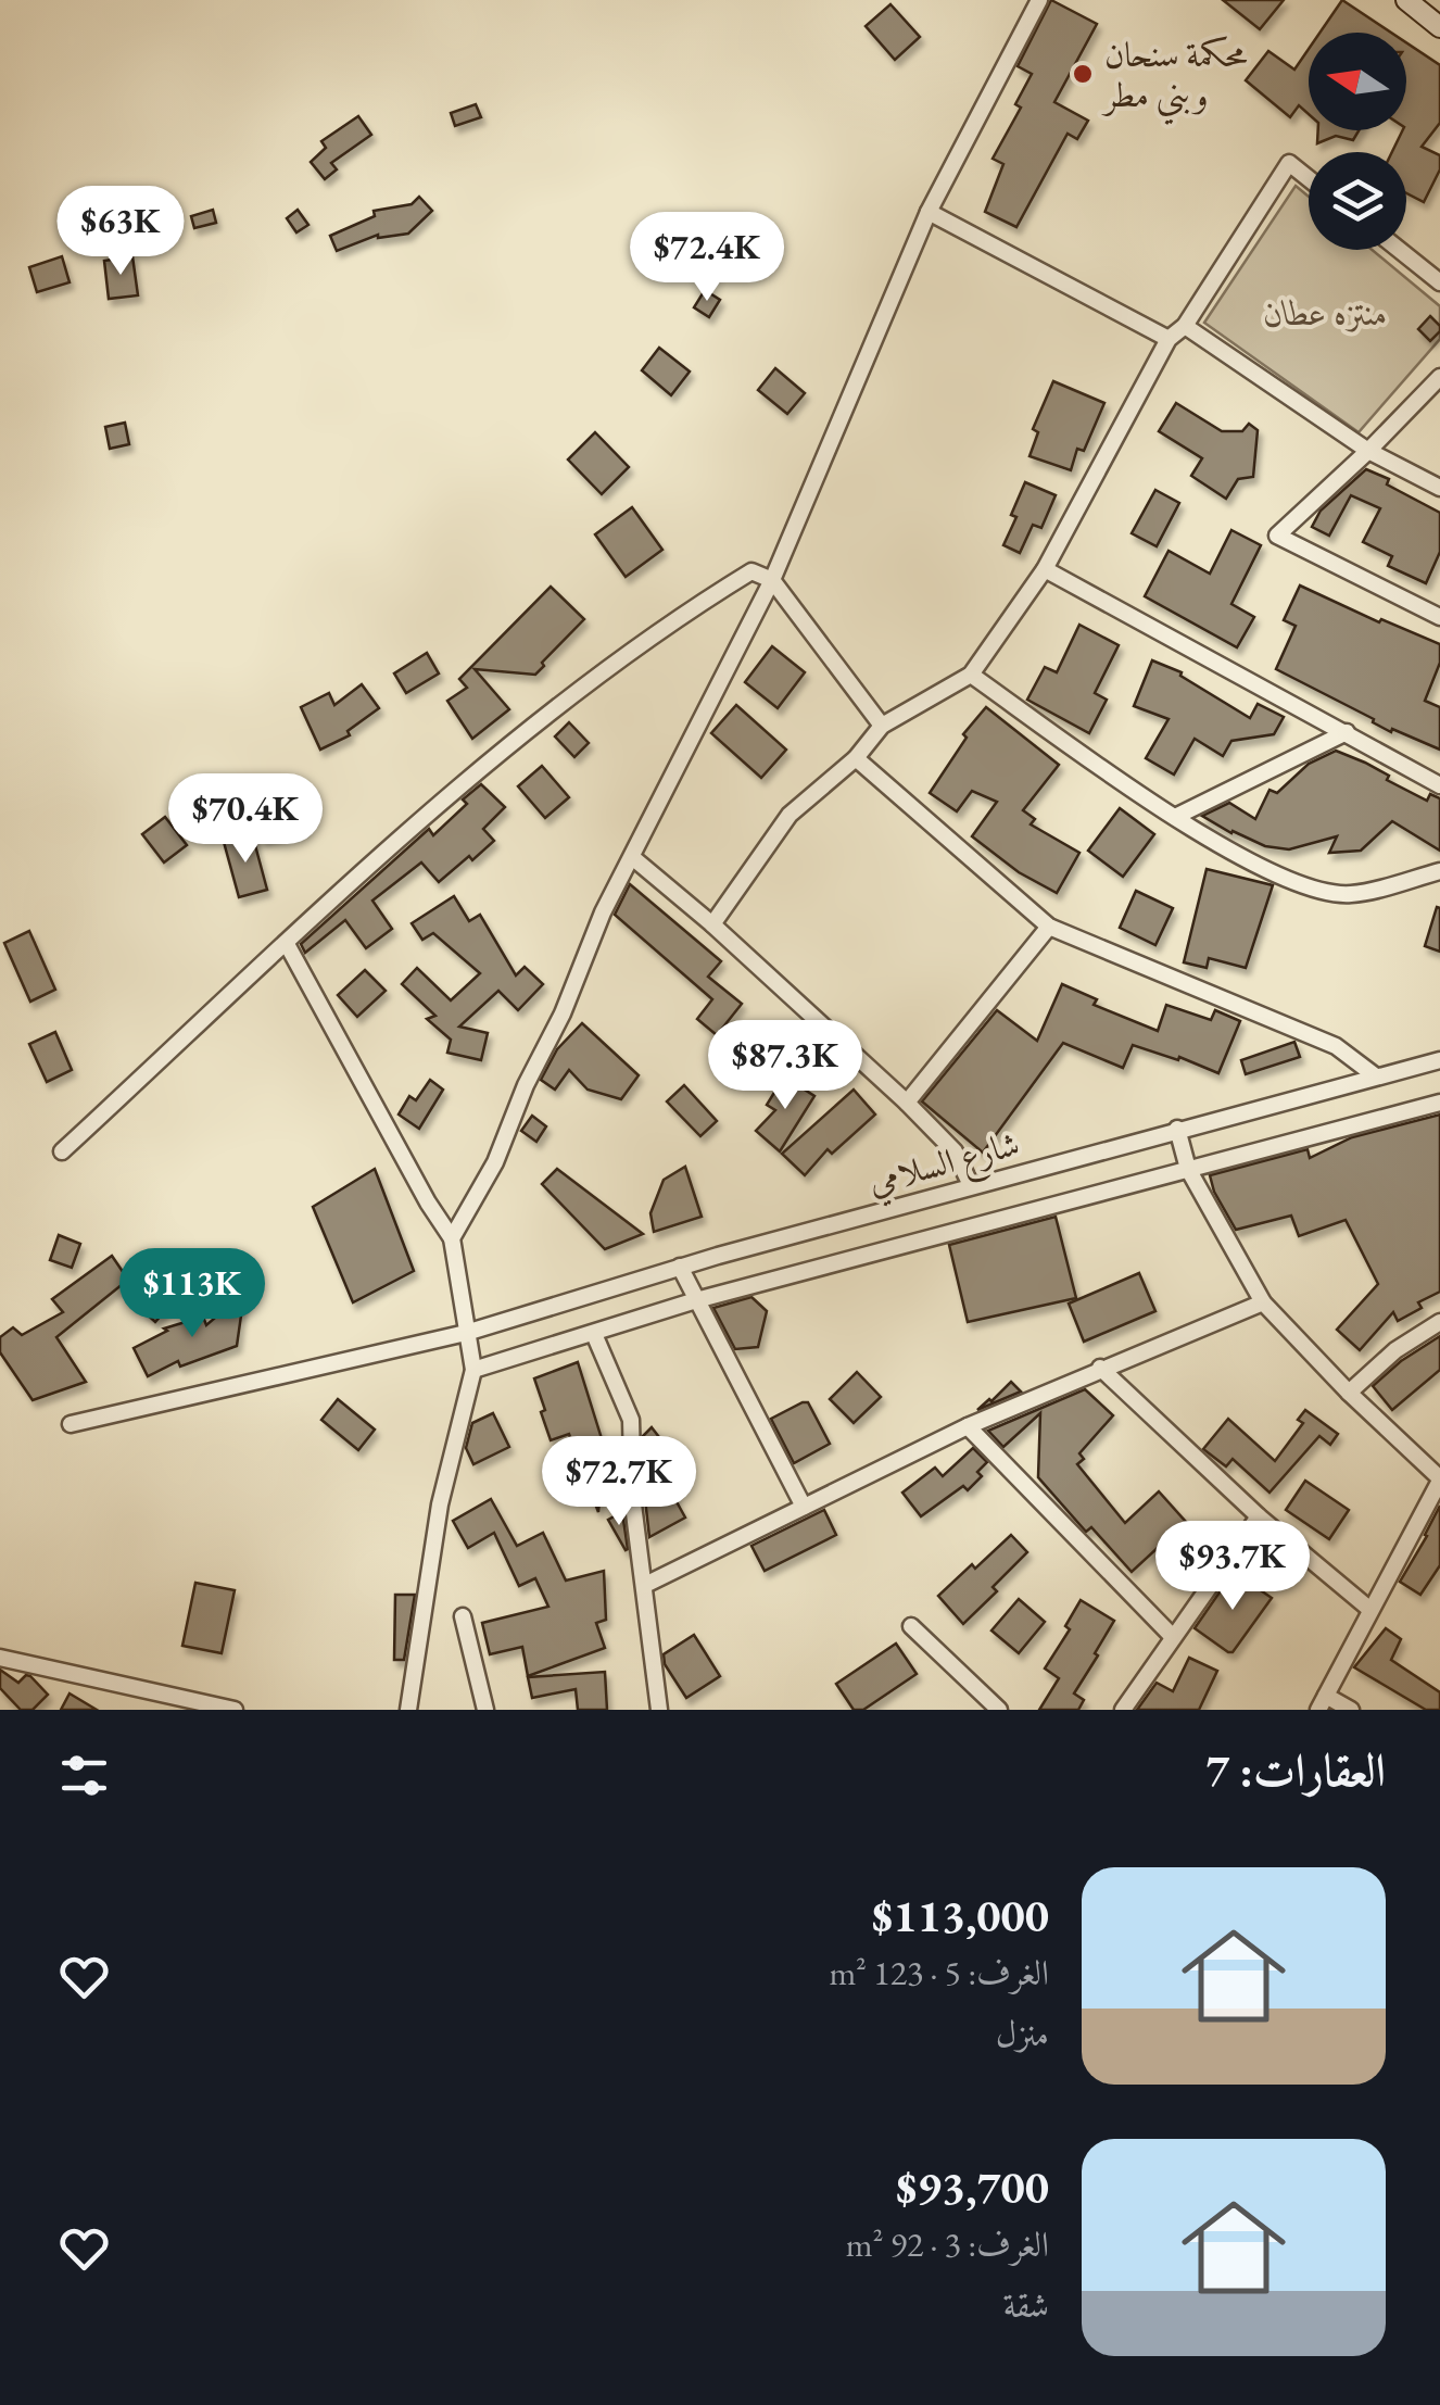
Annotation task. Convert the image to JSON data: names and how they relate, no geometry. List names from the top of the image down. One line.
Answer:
{"streets":{"street":["شارع السلامي"]},"parks":["منتزه عطان"],"places":["محكمة سنحان وبني مطر"],"north":"left","page":{"price":["$63K","$72.4K","$70.4K","$87.3K","$113K","$72.7K","$93.7K"],"heading":"العقارات: 7","list":[{"name":"$113,000","note":"الغرف: 5 · 123 m² · منزل"},{"name":"$93,700","note":"الغرف: 3 · 92 m² · شقة"}]}}
